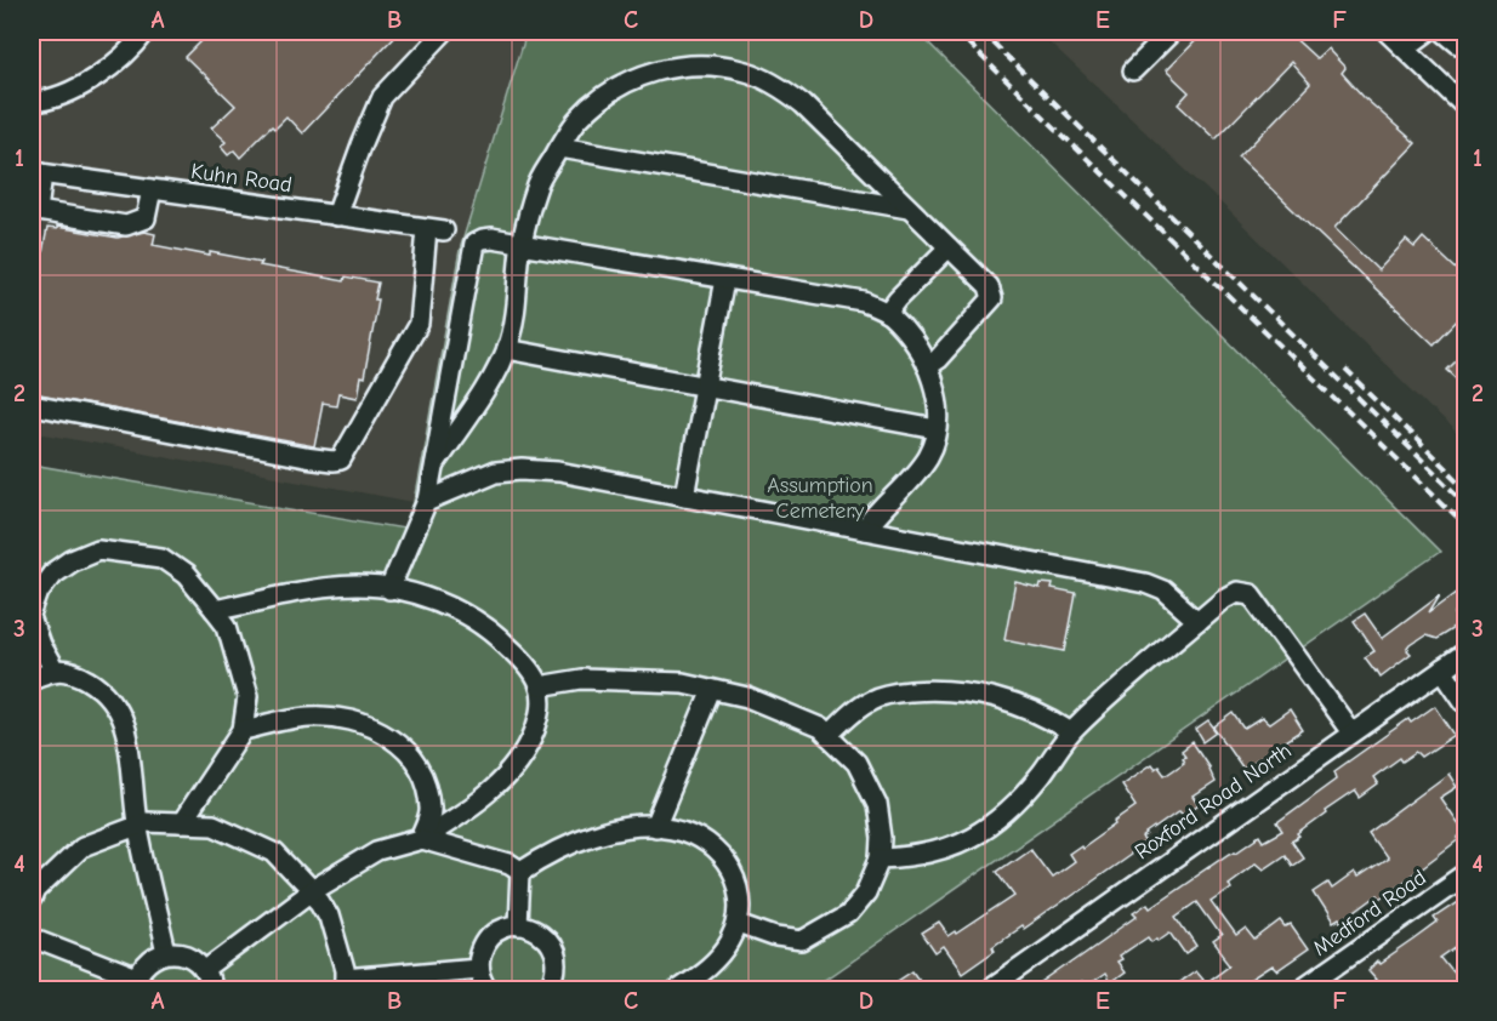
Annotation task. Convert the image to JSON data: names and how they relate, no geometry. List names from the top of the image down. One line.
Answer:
{"streets":{"street":["Kuhn Road","Roxford Road North","Medford Road"]},"parks":["Assumption Cemetery"],"grid":{"columns":["A","B","C","D","E","F"],"rows":["1","2","3","4"]}}
